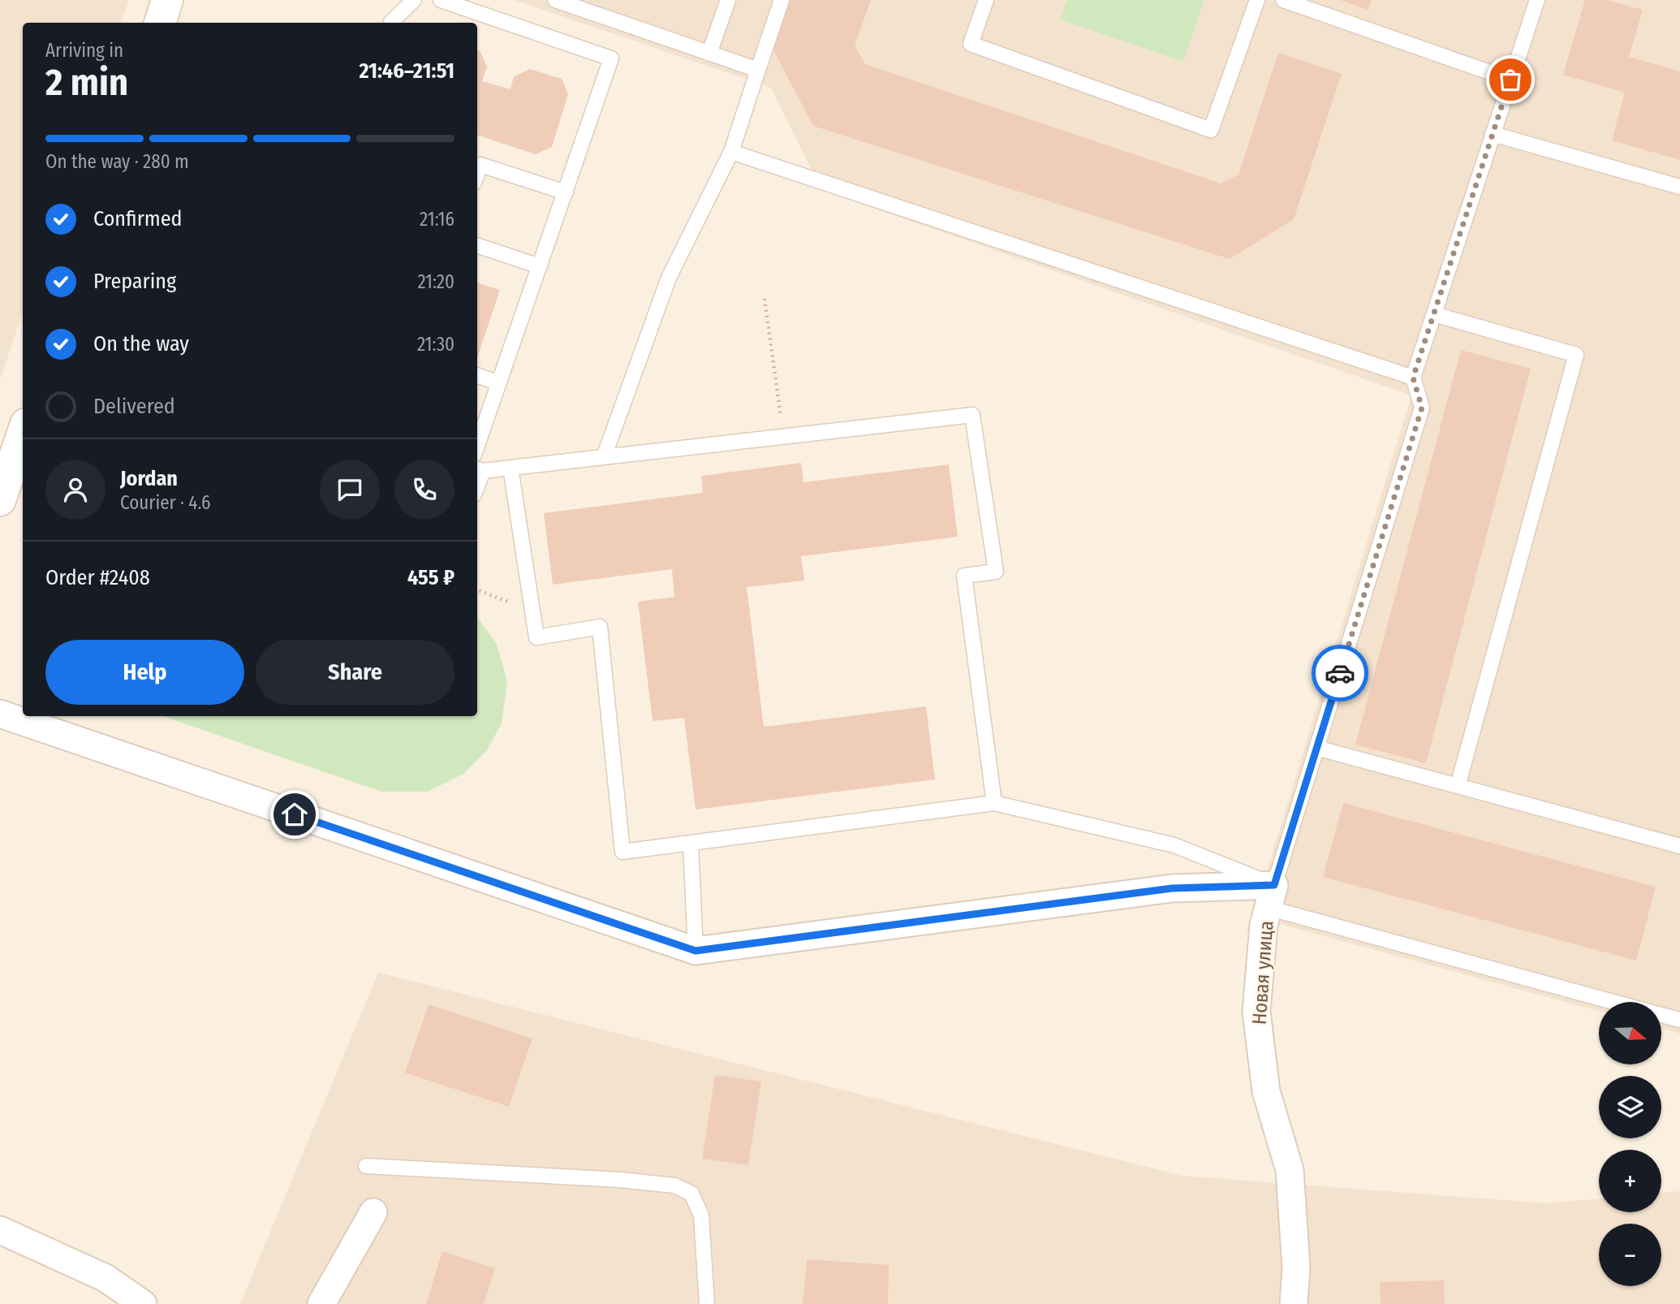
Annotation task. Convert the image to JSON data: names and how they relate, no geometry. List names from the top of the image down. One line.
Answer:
{"streets":{"street":["Новая улица"]},"north":"right","page":{"heading":["2 min","Arriving in","21:46–21:51"],"panel":["Jordan","Courier · 4.6","Order #2408","455 ₽"],"bar":"On the way · 280 m","list":[["Confirmed","21:16"],["Preparing","21:20"],["On the way","21:30"],"Delivered"],"buttons":["Help","Share"],"map_buttons":["+","−"]}}
